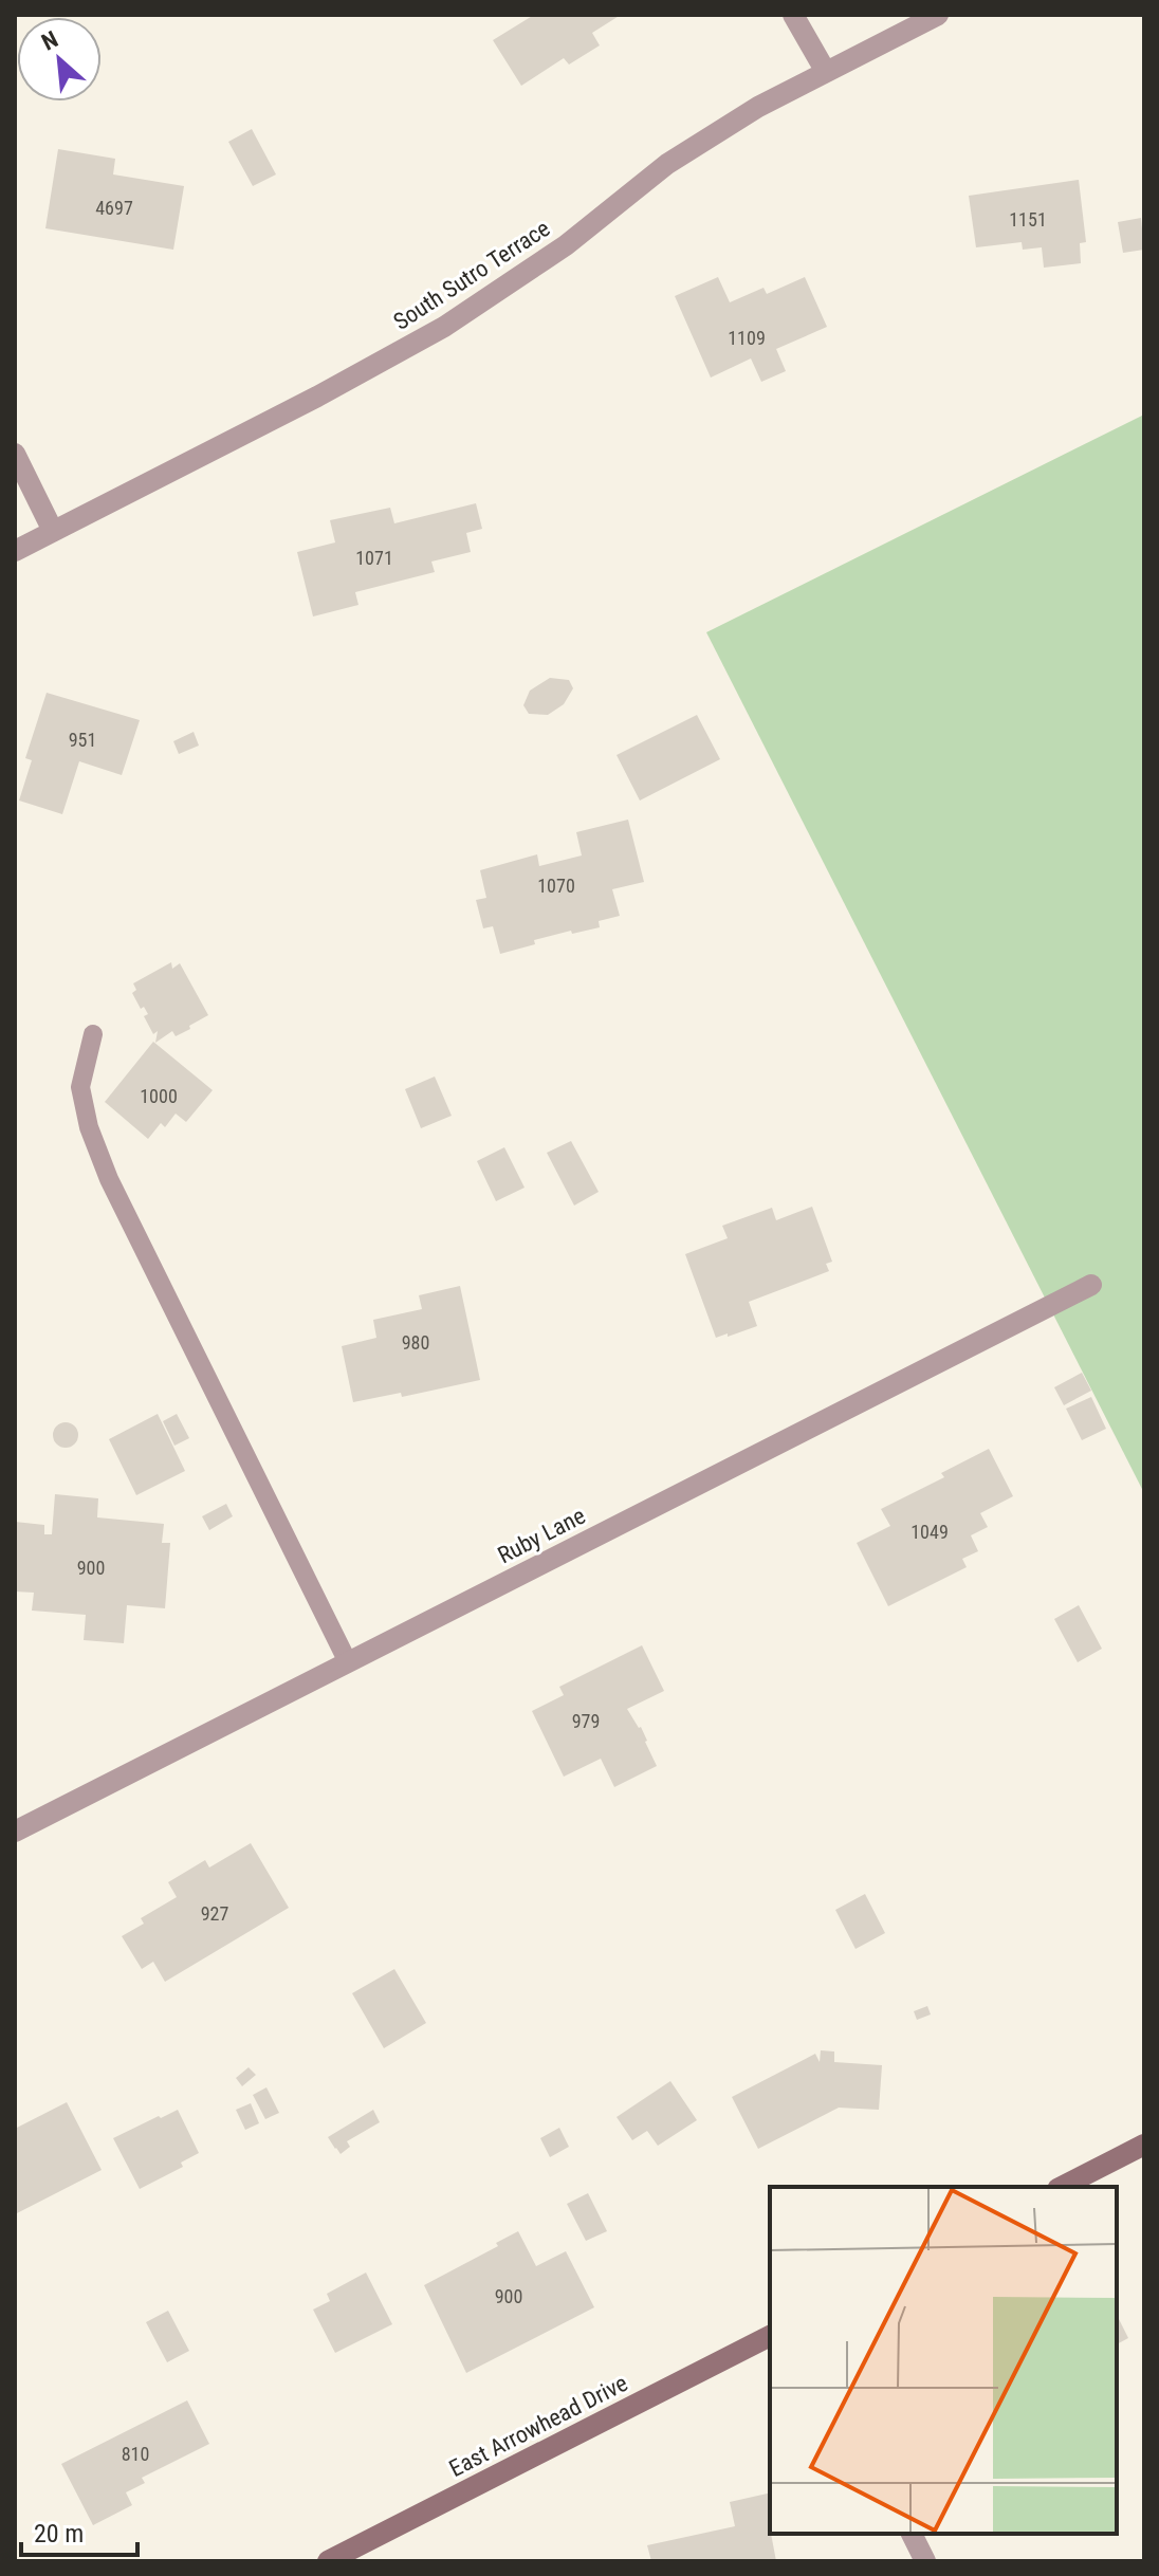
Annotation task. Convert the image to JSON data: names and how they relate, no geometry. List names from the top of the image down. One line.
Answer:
{"streets":{"street":["South Sutro Terrace","Ruby Lane","East Arrowhead Drive"]},"house_numbers":["4697","1151","1109","1071","951","1070","1000","980","1049","900","979","927","900","810"],"scale_bar":"20 m","north":"top left"}
